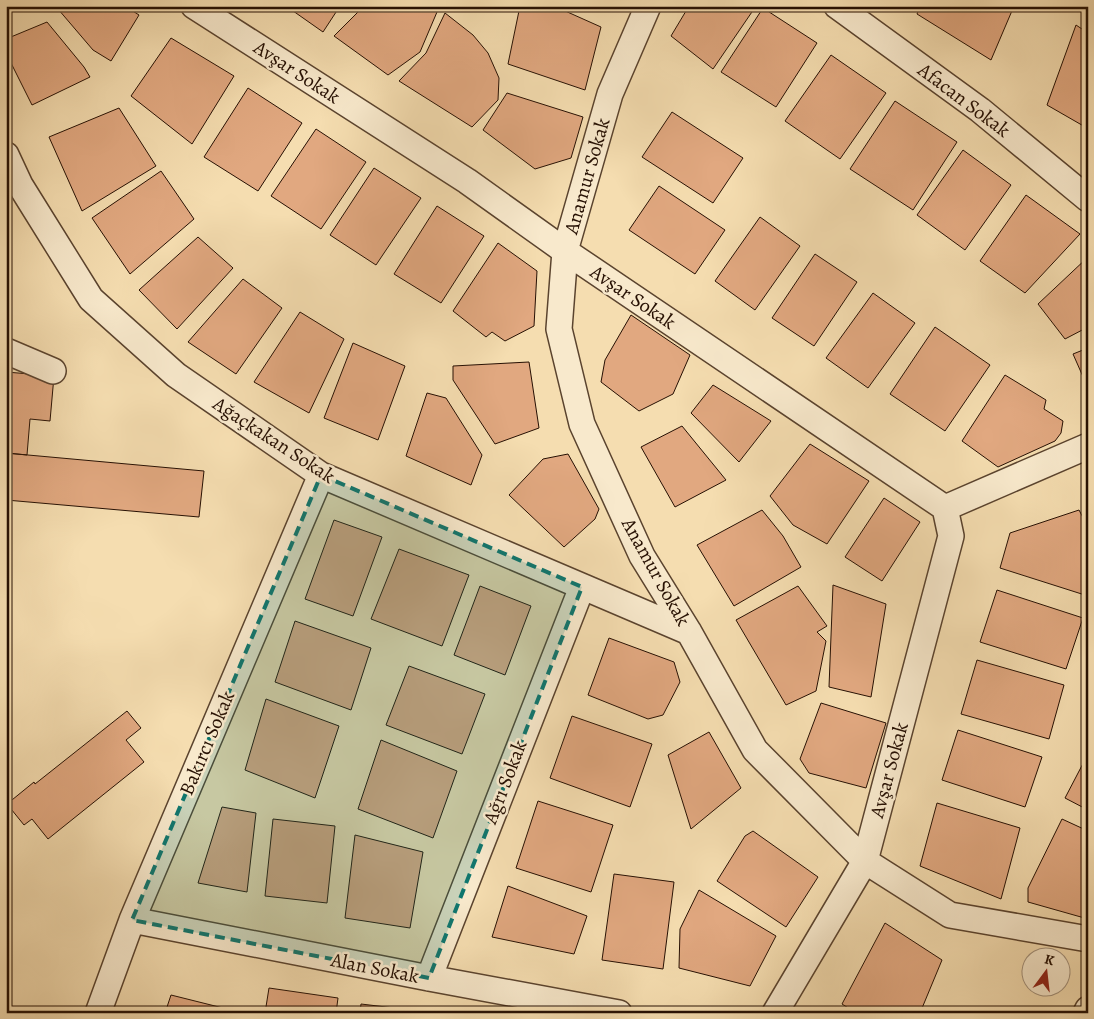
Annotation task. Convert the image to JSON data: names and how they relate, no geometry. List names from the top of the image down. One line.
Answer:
{"streets":{"street":["Avşar Sokak","Afacan Sokak","Anamur Sokak","Ağaçkakan Sokak","Bakırcı Sokak","Ağrı Sokak","Alan Sokak"]},"crossings":[["Avşar Sokak","Anamur Sokak"],["Anamur Sokak","Ağaçkakan Sokak"],["Ağaçkakan Sokak","Bakırcı Sokak"],["Ağaçkakan Sokak","Ağrı Sokak"],["Bakırcı Sokak","Alan Sokak"],["Ağrı Sokak","Alan Sokak"]],"north":"top"}
